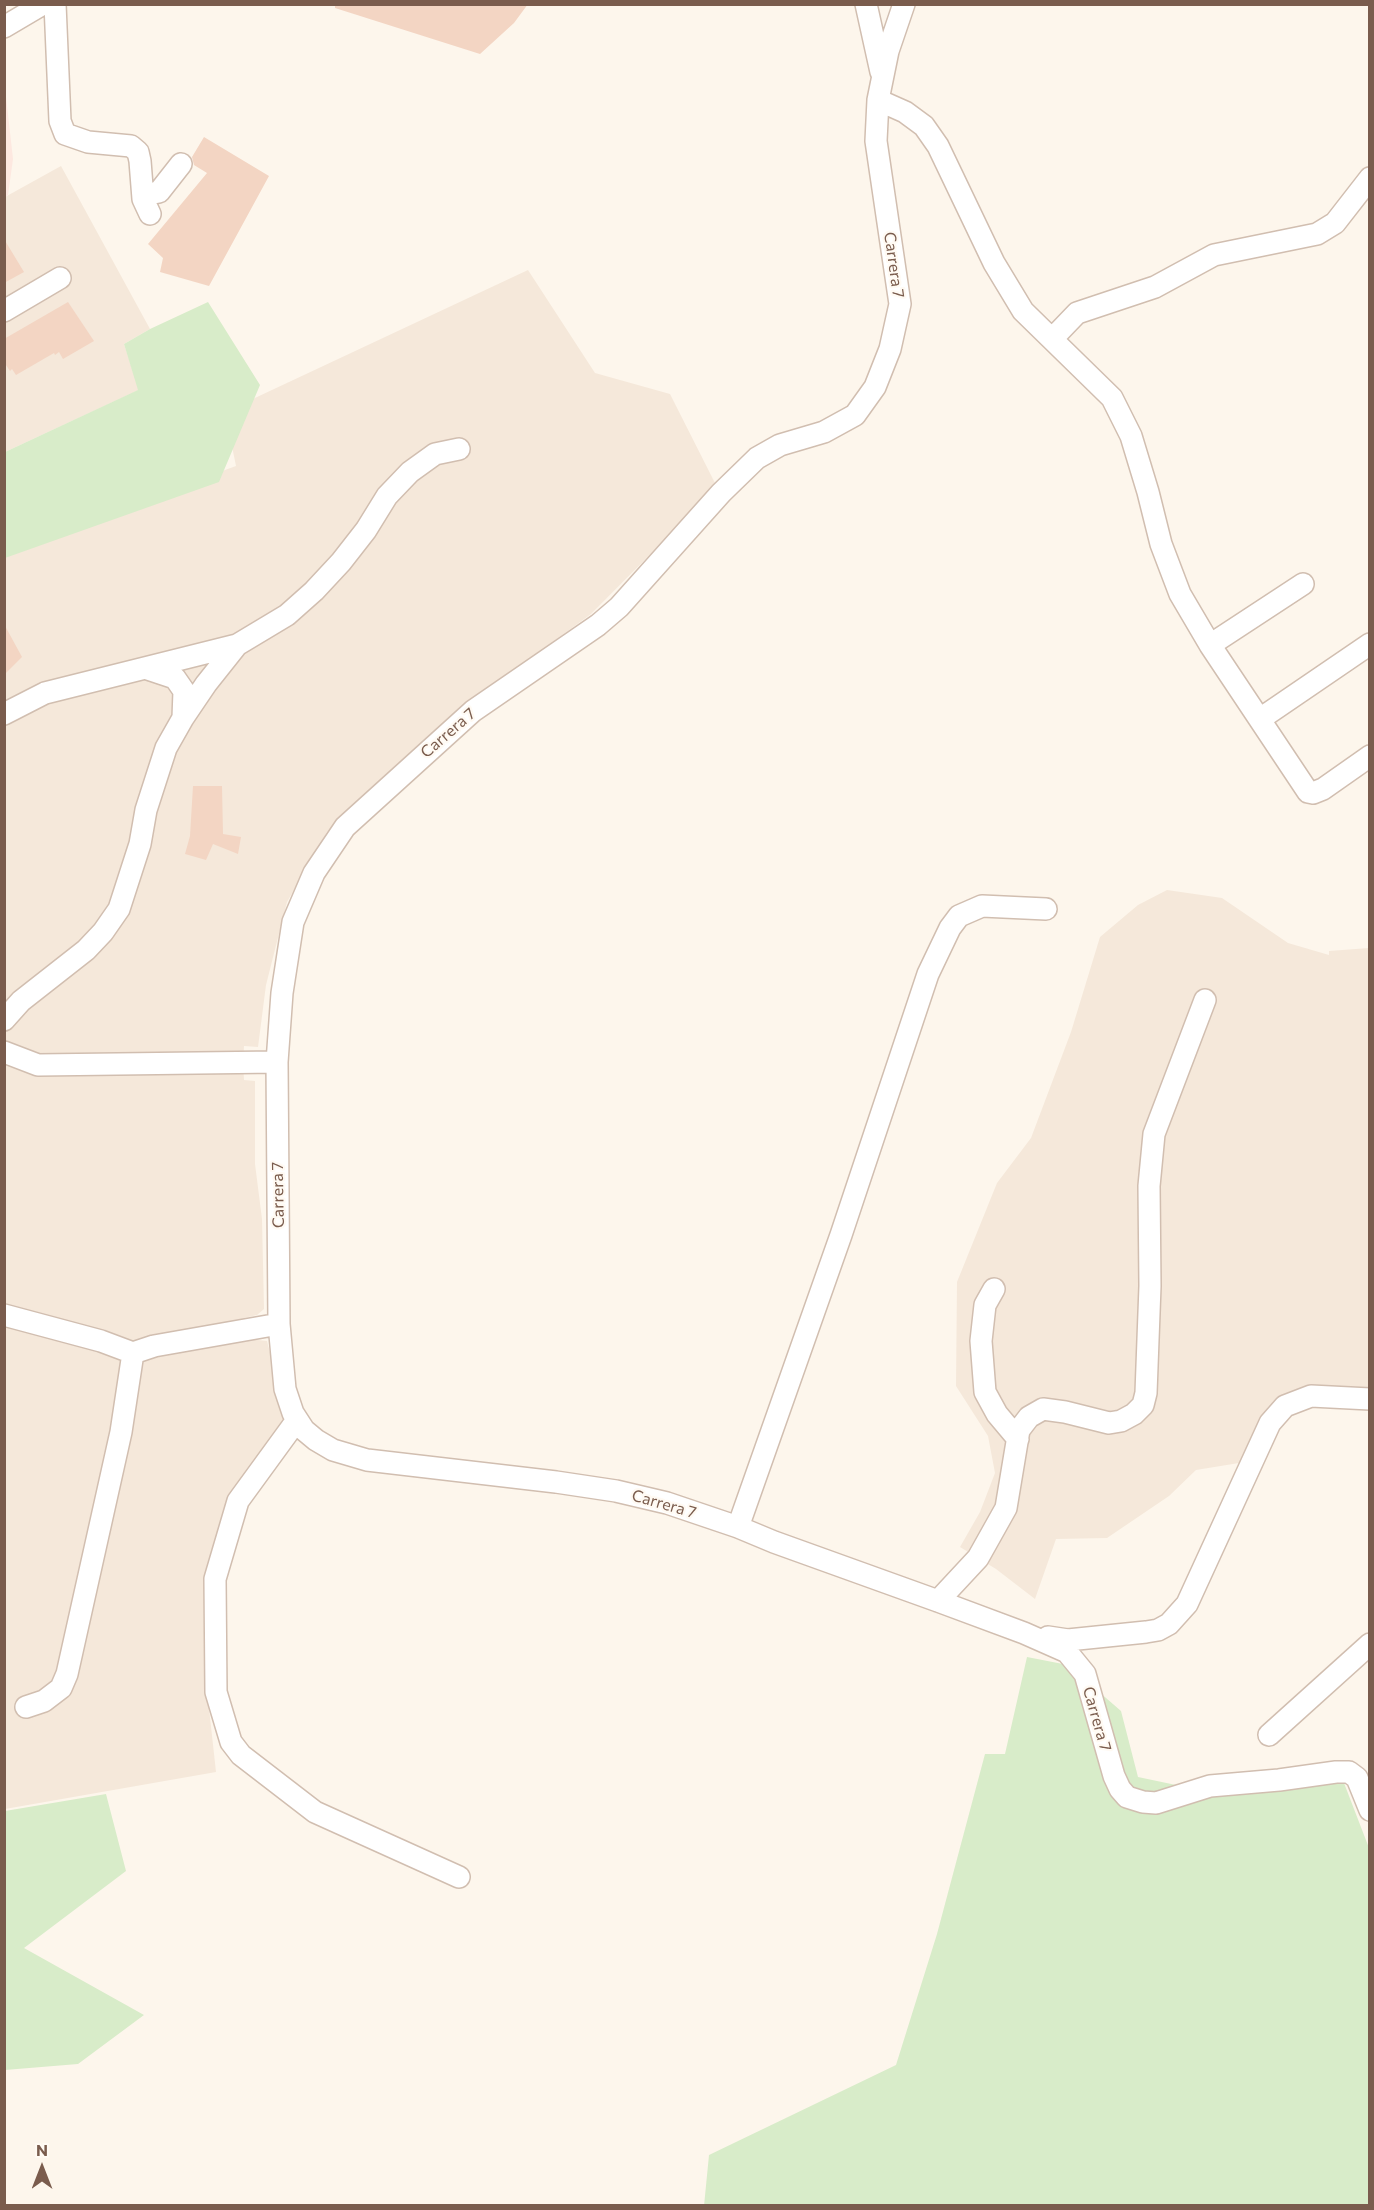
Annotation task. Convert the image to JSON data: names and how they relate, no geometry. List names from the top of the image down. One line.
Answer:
{"streets":{"street":["Carrera 7"]},"north":"top"}
